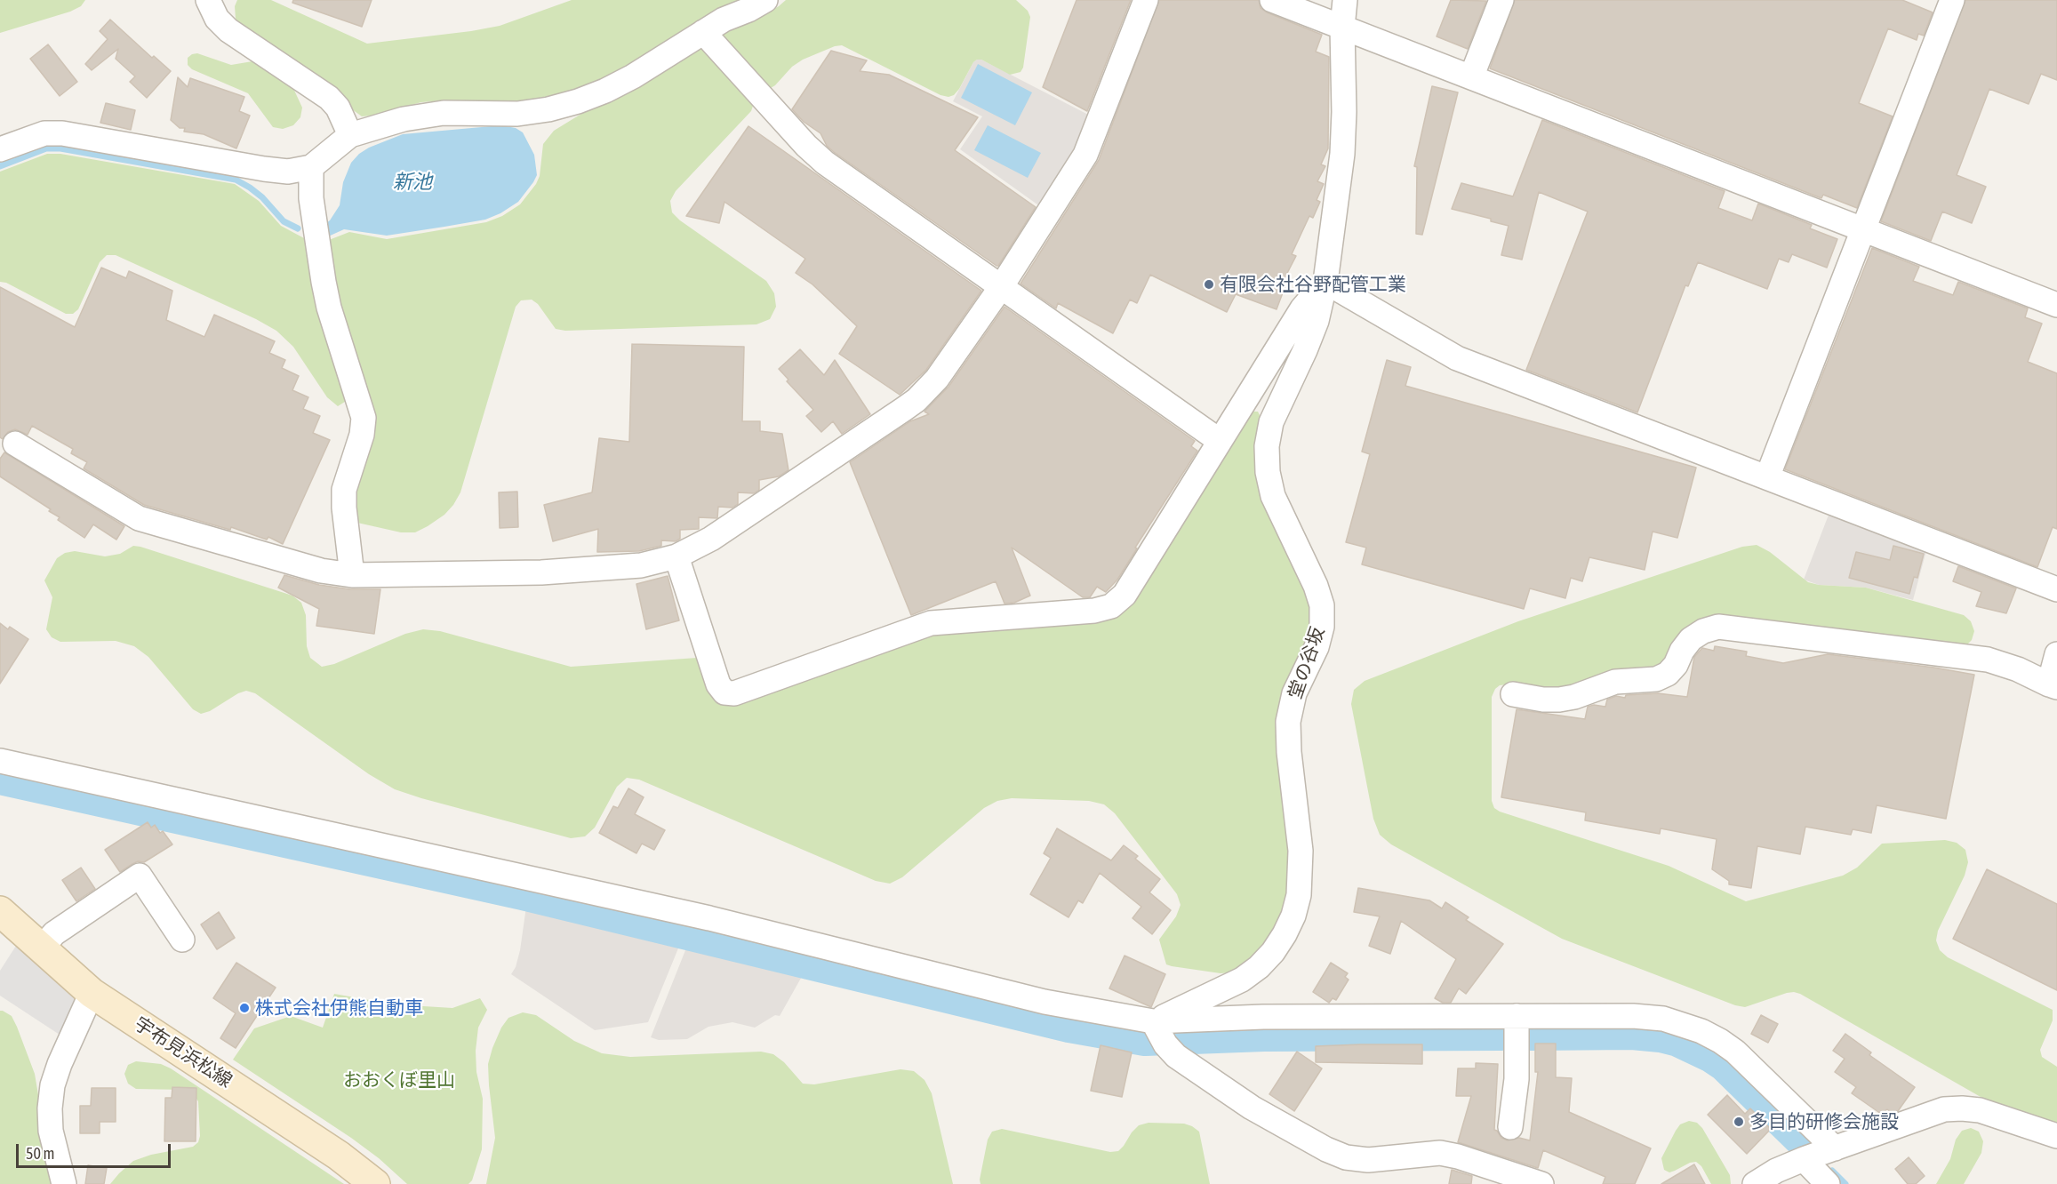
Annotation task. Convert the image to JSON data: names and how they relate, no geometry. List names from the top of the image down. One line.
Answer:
{"streets":{"main road":["宇布見浜松線"],"street":["堂の谷坂"]},"water":["新池"],"parks":["おおくぼ里山"],"places":["有限会社谷野配管工業","株式会社伊熊自動車","多目的研修会施設"],"scale_bar":"50 m"}
